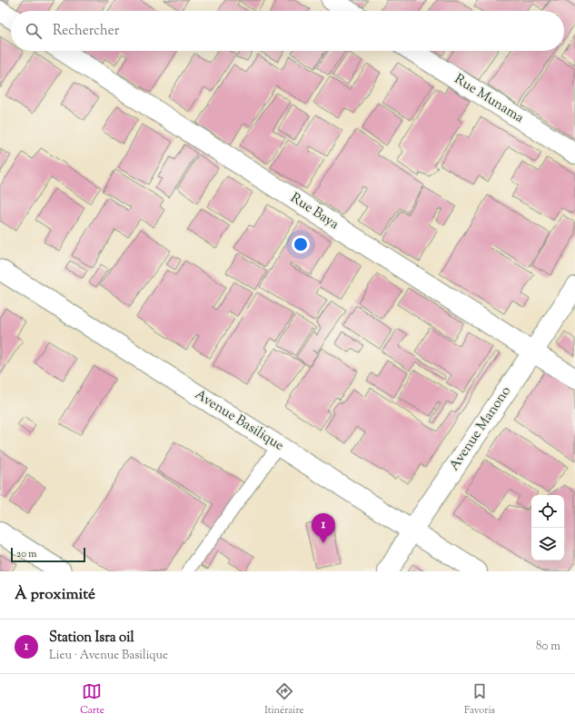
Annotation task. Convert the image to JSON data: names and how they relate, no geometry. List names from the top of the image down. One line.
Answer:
{"streets":{"street":["Rue Munama","Rue Baya","Avenue Basilique","Avenue Manono"]},"crossings":[["Rue Baya","Avenue Manono"],["Avenue Basilique","Avenue Manono"]],"scale_bar":"20 m","page":{"search":"Rechercher","pins":"1","scale":"20 m","heading":"À proximité","list":[{"mark":"1","name":"Station Isra oil","note":"Lieu · Avenue Basilique","value":"80 m"}],"nav":["Carte","Itinéraire","Favoris"]}}
